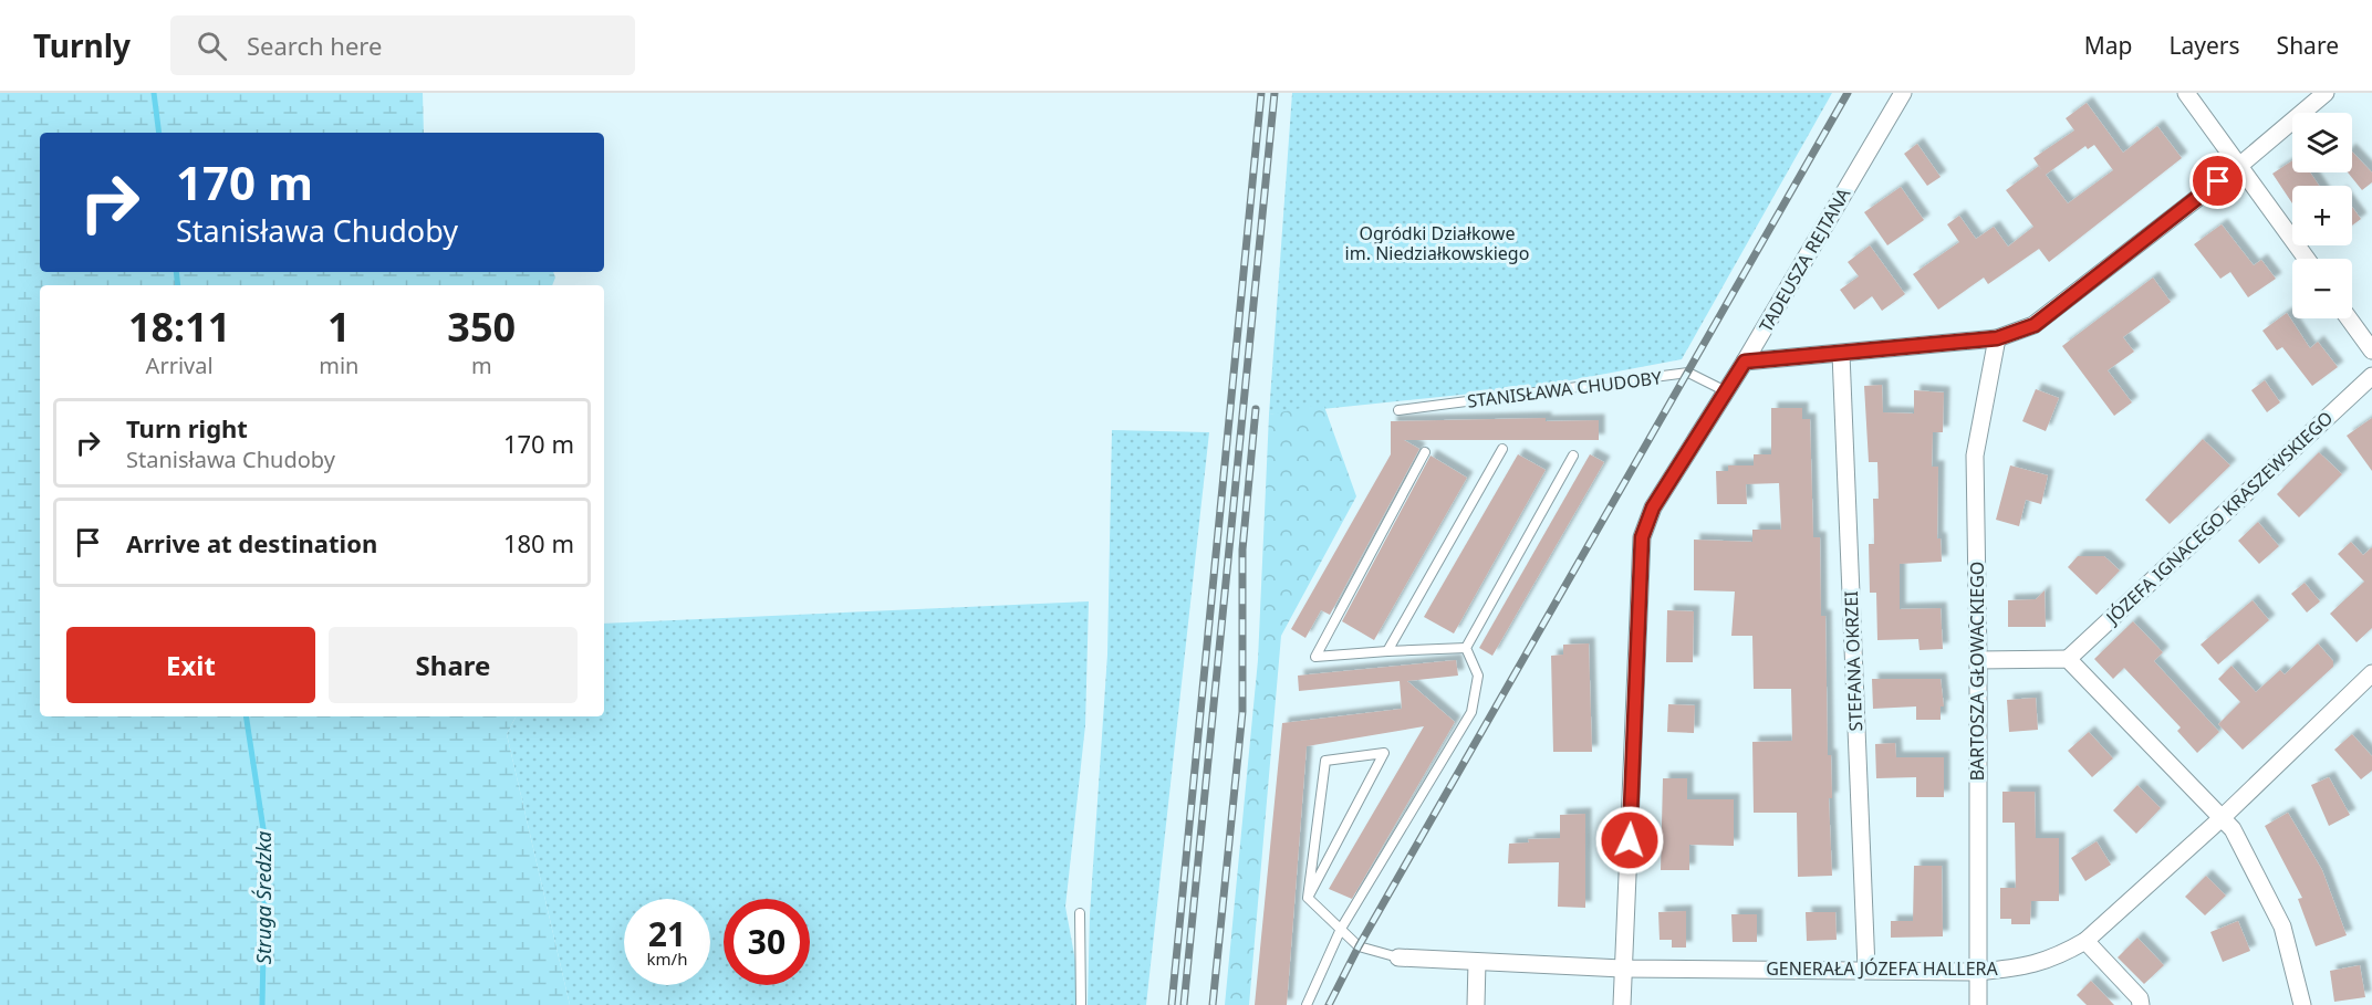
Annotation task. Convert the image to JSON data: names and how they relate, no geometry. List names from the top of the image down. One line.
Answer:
{"streets":{"street":["TADEUSZA REJTANA","JÓZEFA IGNACEGO KRASZEWSKIEGO","STEFANA OKRZEI","BARTOSZA GŁOWACKIEGO","GENERAŁA JÓZEFA HALLERA"],"lane":["STANISŁAWA CHUDOBY"]},"crossings":[["TADEUSZA REJTANA","STANISŁAWA CHUDOBY"],["TADEUSZA REJTANA","GENERAŁA JÓZEFA HALLERA"],["STEFANA OKRZEI","GENERAŁA JÓZEFA HALLERA"],["BARTOSZA GŁOWACKIEGO","GENERAŁA JÓZEFA HALLERA"]],"water":["Struga Średzka"],"parks":["Ogródki Działkowe im. Niedziałkowskiego"],"page":{"header":"Turnly","search":"Search here","nav":["Map","Layers","Share"],"map_buttons":["+","−"],"turn":["170 m","Stanisława Chudoby"],"eta":["18:11","Arrival","1","min","350","m"],"list":[{"name":"Turn right","note":"Stanisława Chudoby","value":"170 m"},{"name":"Arrive at destination","value":"180 m"}],"buttons":["Exit","Share"],"speed":"21 km/h","limit":"30"}}
